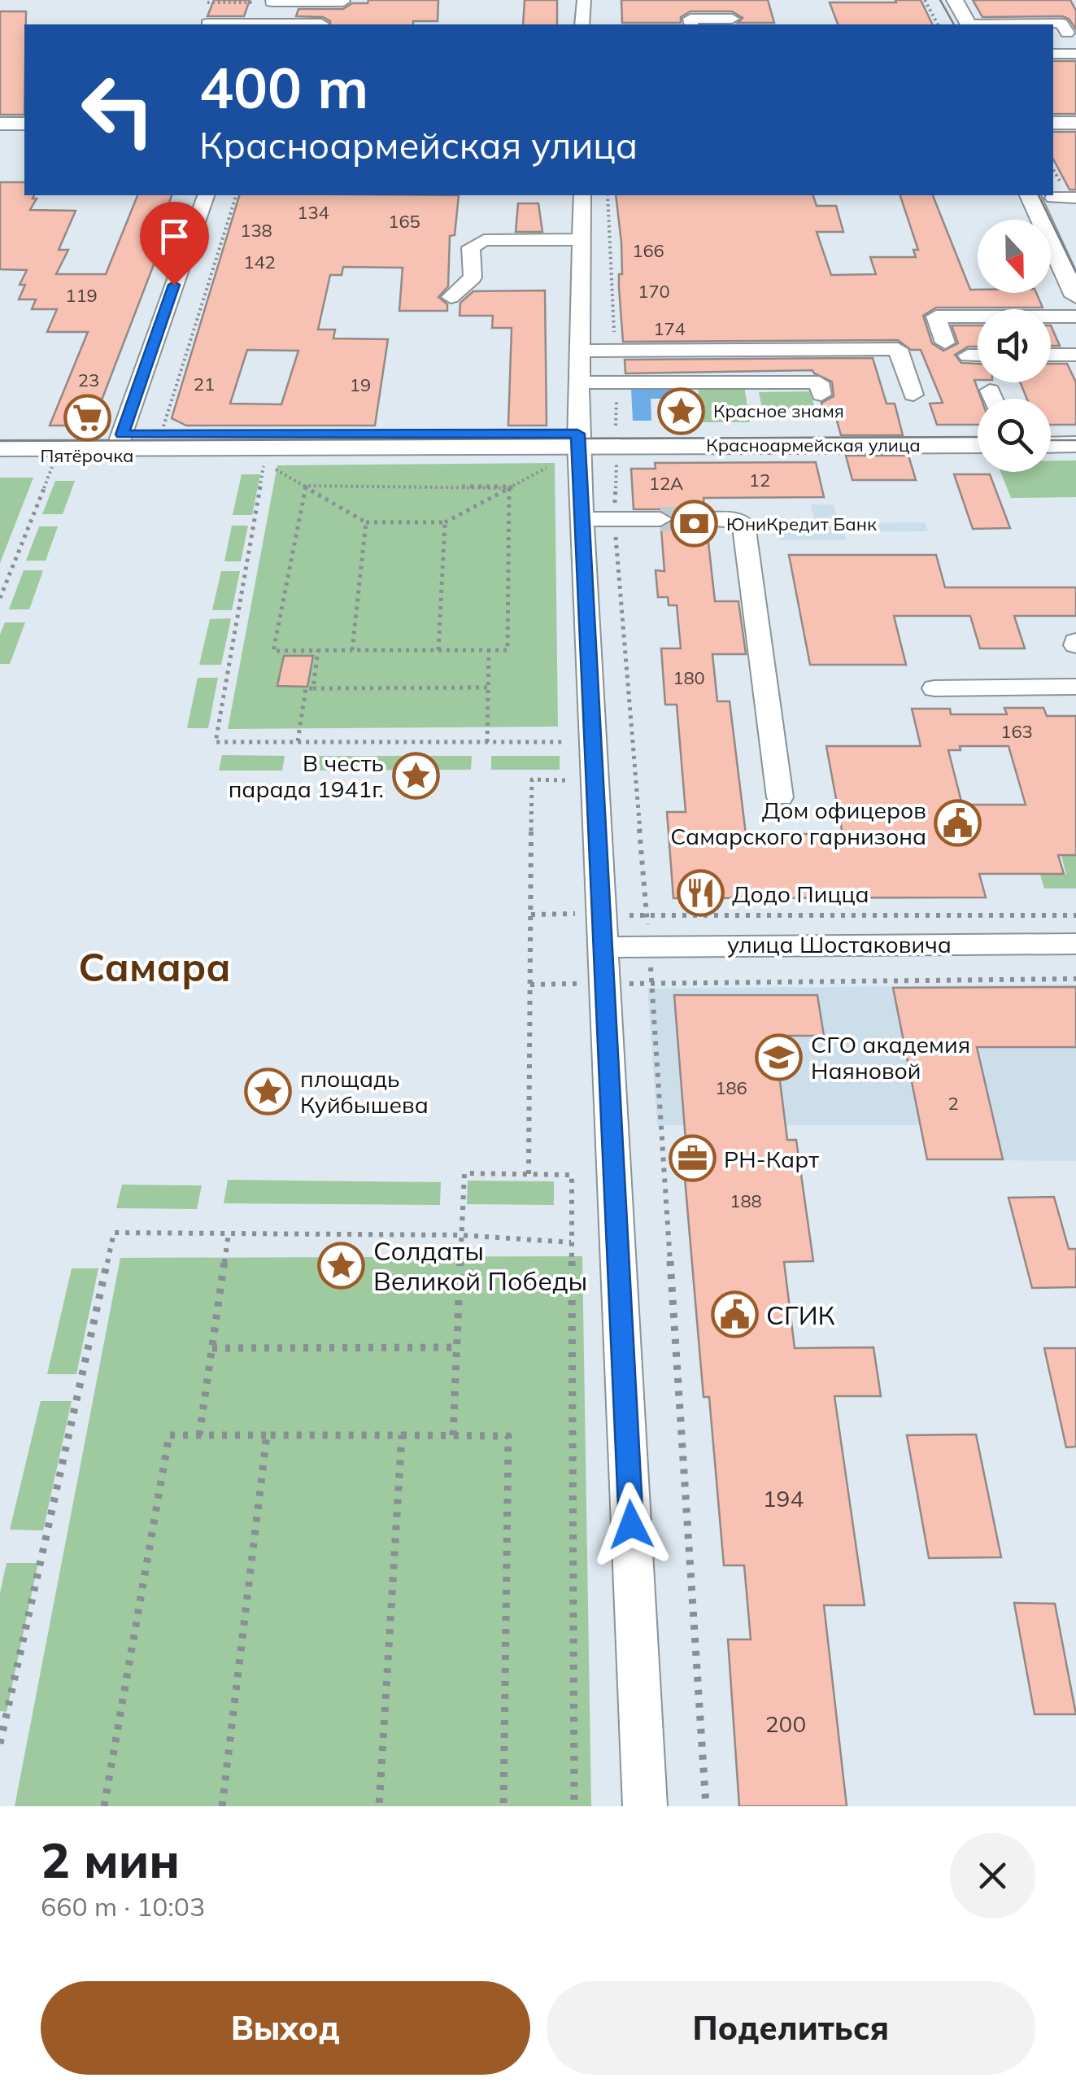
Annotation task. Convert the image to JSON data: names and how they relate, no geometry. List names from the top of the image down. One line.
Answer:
{"streets":{"main road":["Красноармейская улица"],"street":["улица Шостаковича"]},"districts":["Самара"],"places":{"place":["Красное знамя","В честь парада 1941г.","площадь Куйбышева","Солдаты Великой Победы"],"supermarket":["Пятёрочка"],"bank":["ЮниКредит Банк"],"public building":["Дом офицеров Самарского гарнизона","СГИК"],"restaurant":["Додо Пицца"],"school or university":["СГО академия Наяновой"],"office":["РН-Карт"]},"house_numbers":["134","165","138","166","142","170","119","174","23","21","19","12","12А","180","163","186","2","188","194","200"],"north":"bottom","page":{"turn":["400 m","Красноармейская улица"],"heading":["2 мин","660 m · 10:03"],"buttons":["Выход","Поделиться"]}}
